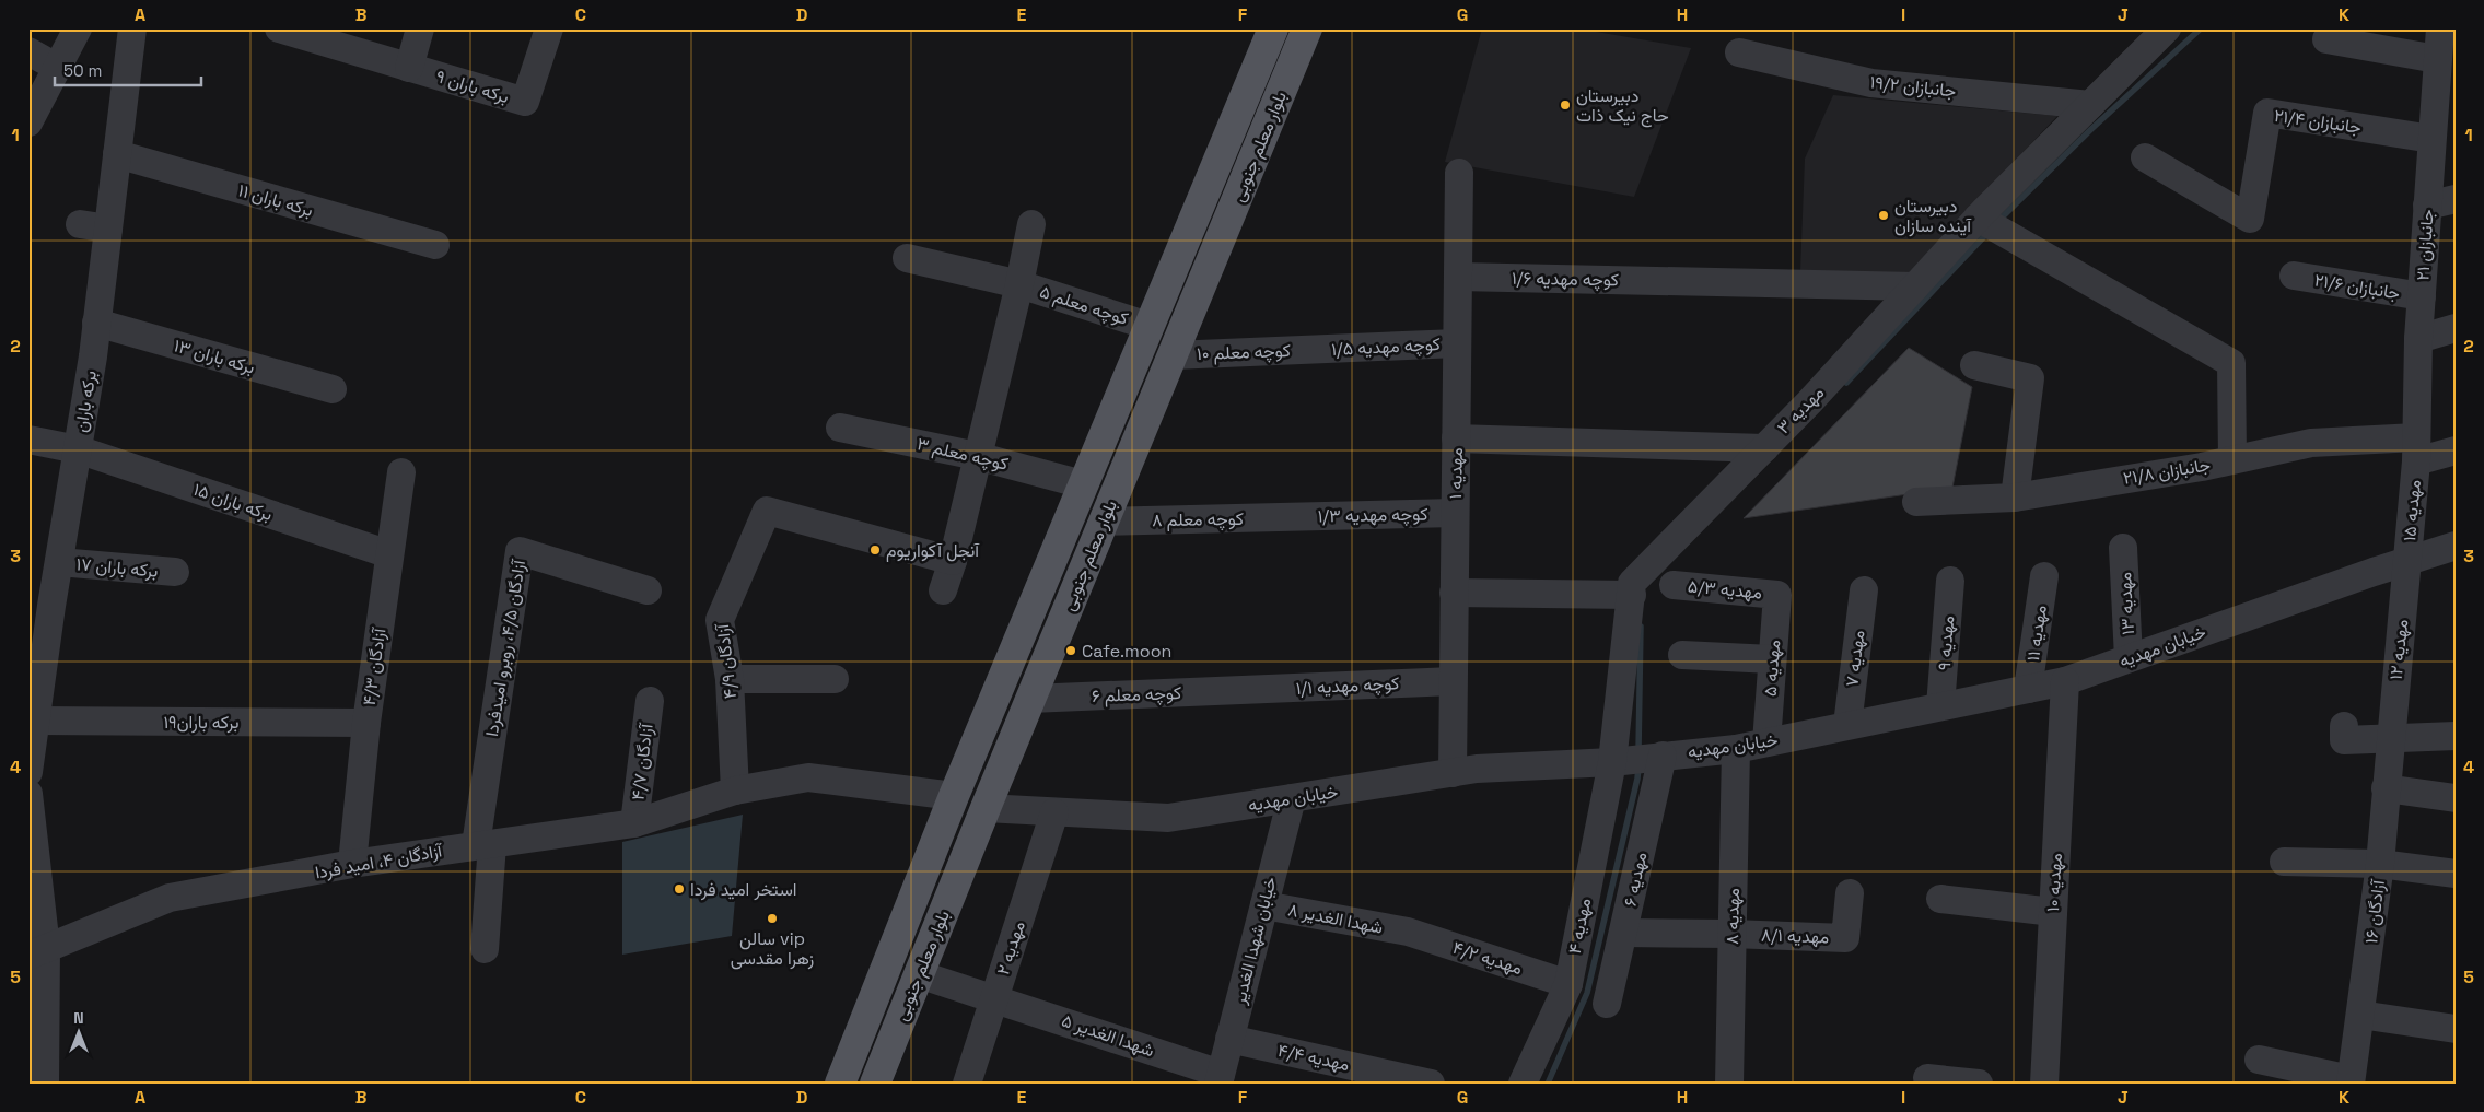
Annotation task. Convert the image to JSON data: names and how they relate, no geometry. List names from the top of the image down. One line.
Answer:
{"streets":{"main road":["بلوار معلم جنوبی"],"street":["برکه باران ۹","جانبازان ۱۹/۲","جانبازان ۲۱/۴","برکه باران ۱۱","جانبازان ۲۱","کوچه مهدیه ۱/۶","جانبازان ۲۱/۶","کوچه معلم ۵","کوچه مهدیه ۱/۵","کوچه معلم ۱۰","برکه باران ۱۳","برکه باران","مهدیه ۳","کوچه معلم ۳","جانبازان ۲۱/۸","مهدیه ۱","برکه باران ۱۵","مهدیه ۱۵","کوچه مهدیه ۱/۳","کوچه معلم ۸","برکه باران ۱۷","مهدیه ۵/۳","مهدیه ۱۳","مهدیه ۱۱","مهدیه ۹","خیابان مهدیه","آزادگان ۴/۵، روبرو امیدفردا","مهدیه ۱۲","مهدیه ۷","آزادگان ۴/۹","آزادگان ۴/۳","مهدیه ۵","کوچه مهدیه ۱/۱","کوچه معلم ۶","برکه باران۱۹","آزادگان ۴/۷","آزادگان ۴، امید فردا","مهدیه ۶","مهدیه ۱۰","آزادگان ۱۶","مهدیه ۸","شهدا الغدیر ۸","مهدیه ۴","مهدیه ۸/۱","خیابان شهدا الغدیر","مهدیه ۲","مهدیه ۴/۲","شهدا الغدیر ۵","مهدیه ۴/۴"]},"crossings":[["جانبازان ۱۹/۲","مهدیه ۳"],["جانبازان ۲۱/۴","جانبازان ۲۱"],["بلوار معلم جنوبی","کوچه معلم ۵"],["بلوار معلم جنوبی","کوچه معلم ۱۰"],["بلوار معلم جنوبی","کوچه معلم ۳"],["بلوار معلم جنوبی","کوچه معلم ۸"],["بلوار معلم جنوبی","خیابان مهدیه"],["بلوار معلم جنوبی","کوچه معلم ۶"],["بلوار معلم جنوبی","آزادگان ۴، امید فردا"],["بلوار معلم جنوبی","شهدا الغدیر ۵"],["برکه باران ۱۱","برکه باران"],["جانبازان ۲۱","جانبازان ۲۱/۶"],["جانبازان ۲۱","جانبازان ۲۱/۸"],["جانبازان ۲۱","مهدیه ۱۵"],["کوچه مهدیه ۱/۶","مهدیه ۳"],["کوچه مهدیه ۱/۶","مهدیه ۱"],["کوچه مهدیه ۱/۵","کوچه معلم ۱۰"],["کوچه مهدیه ۱/۵","مهدیه ۱"],["برکه باران ۱۳","برکه باران"],["برکه باران","برکه باران ۱۵"],["برکه باران","برکه باران ۱۷"],["برکه باران","برکه باران۱۹"],["مهدیه ۳","خیابان مهدیه"],["مهدیه ۳","مهدیه ۴"],["جانبازان ۲۱/۸","مهدیه ۱۵"],["مهدیه ۱","کوچه مهدیه ۱/۳"],["مهدیه ۱","خیابان مهدیه"],["مهدیه ۱","کوچه مهدیه ۱/۱"],["برکه باران ۱۵","آزادگان ۴/۳"],["مهدیه ۱۵","خیابان مهدیه"],["مهدیه ۱۵","مهدیه ۱۲"],["کوچه مهدیه ۱/۳","کوچه معلم ۸"],["مهدیه ۵/۳","مهدیه ۵"],["مهدیه ۱۳","خیابان مهدیه"],["مهدیه ۱۱","خیابان مهدیه"],["مهدیه ۹","خیابان مهدیه"],["خیابان مهدیه","مهدیه ۱۲"],["خیابان مهدیه","مهدیه ۷"],["خیابان مهدیه","مهدیه ۵"],["خیابان مهدیه","مهدیه ۶"],["خیابان مهدیه","مهدیه ۱۰"],["خیابان مهدیه","مهدیه ۸"],["خیابان مهدیه","مهدیه ۴"],["خیابان مهدیه","خیابان شهدا الغدیر"],["خیابان مهدیه","مهدیه ۲"],["آزادگان ۴/۵، روبرو امیدفردا","آزادگان ۴، امید فردا"],["مهدیه ۱۲","آزادگان ۱۶"],["آزادگان ۴/۹","آزادگان ۴، امید فردا"],["آزادگان ۴/۳","برکه باران۱۹"],["آزادگان ۴/۳","آزادگان ۴، امید فردا"],["کوچه مهدیه ۱/۱","کوچه معلم ۶"],["آزادگان ۴/۷","آزادگان ۴، امید فردا"],["مهدیه ۸","مهدیه ۸/۱"],["شهدا الغدیر ۸","خیابان شهدا الغدیر"],["شهدا الغدیر ۸","مهدیه ۴/۲"],["مهدیه ۴","مهدیه ۴/۲"],["خیابان شهدا الغدیر","شهدا الغدیر ۵"],["خیابان شهدا الغدیر","مهدیه ۴/۴"],["مهدیه ۲","شهدا الغدیر ۵"]],"places":["دبیرستان حاج نیک ذات","دبیرستان آینده سازان","آنجل آکواریوم","Cafe.moon","استخر امید فردا","سالن vip زهرا مقدسی"],"scale_bar":"50 m","north":"top","grid":{"columns":["A","B","C","D","E","F","G","H","I","J","K"],"rows":["1","2","3","4","5"]}}
